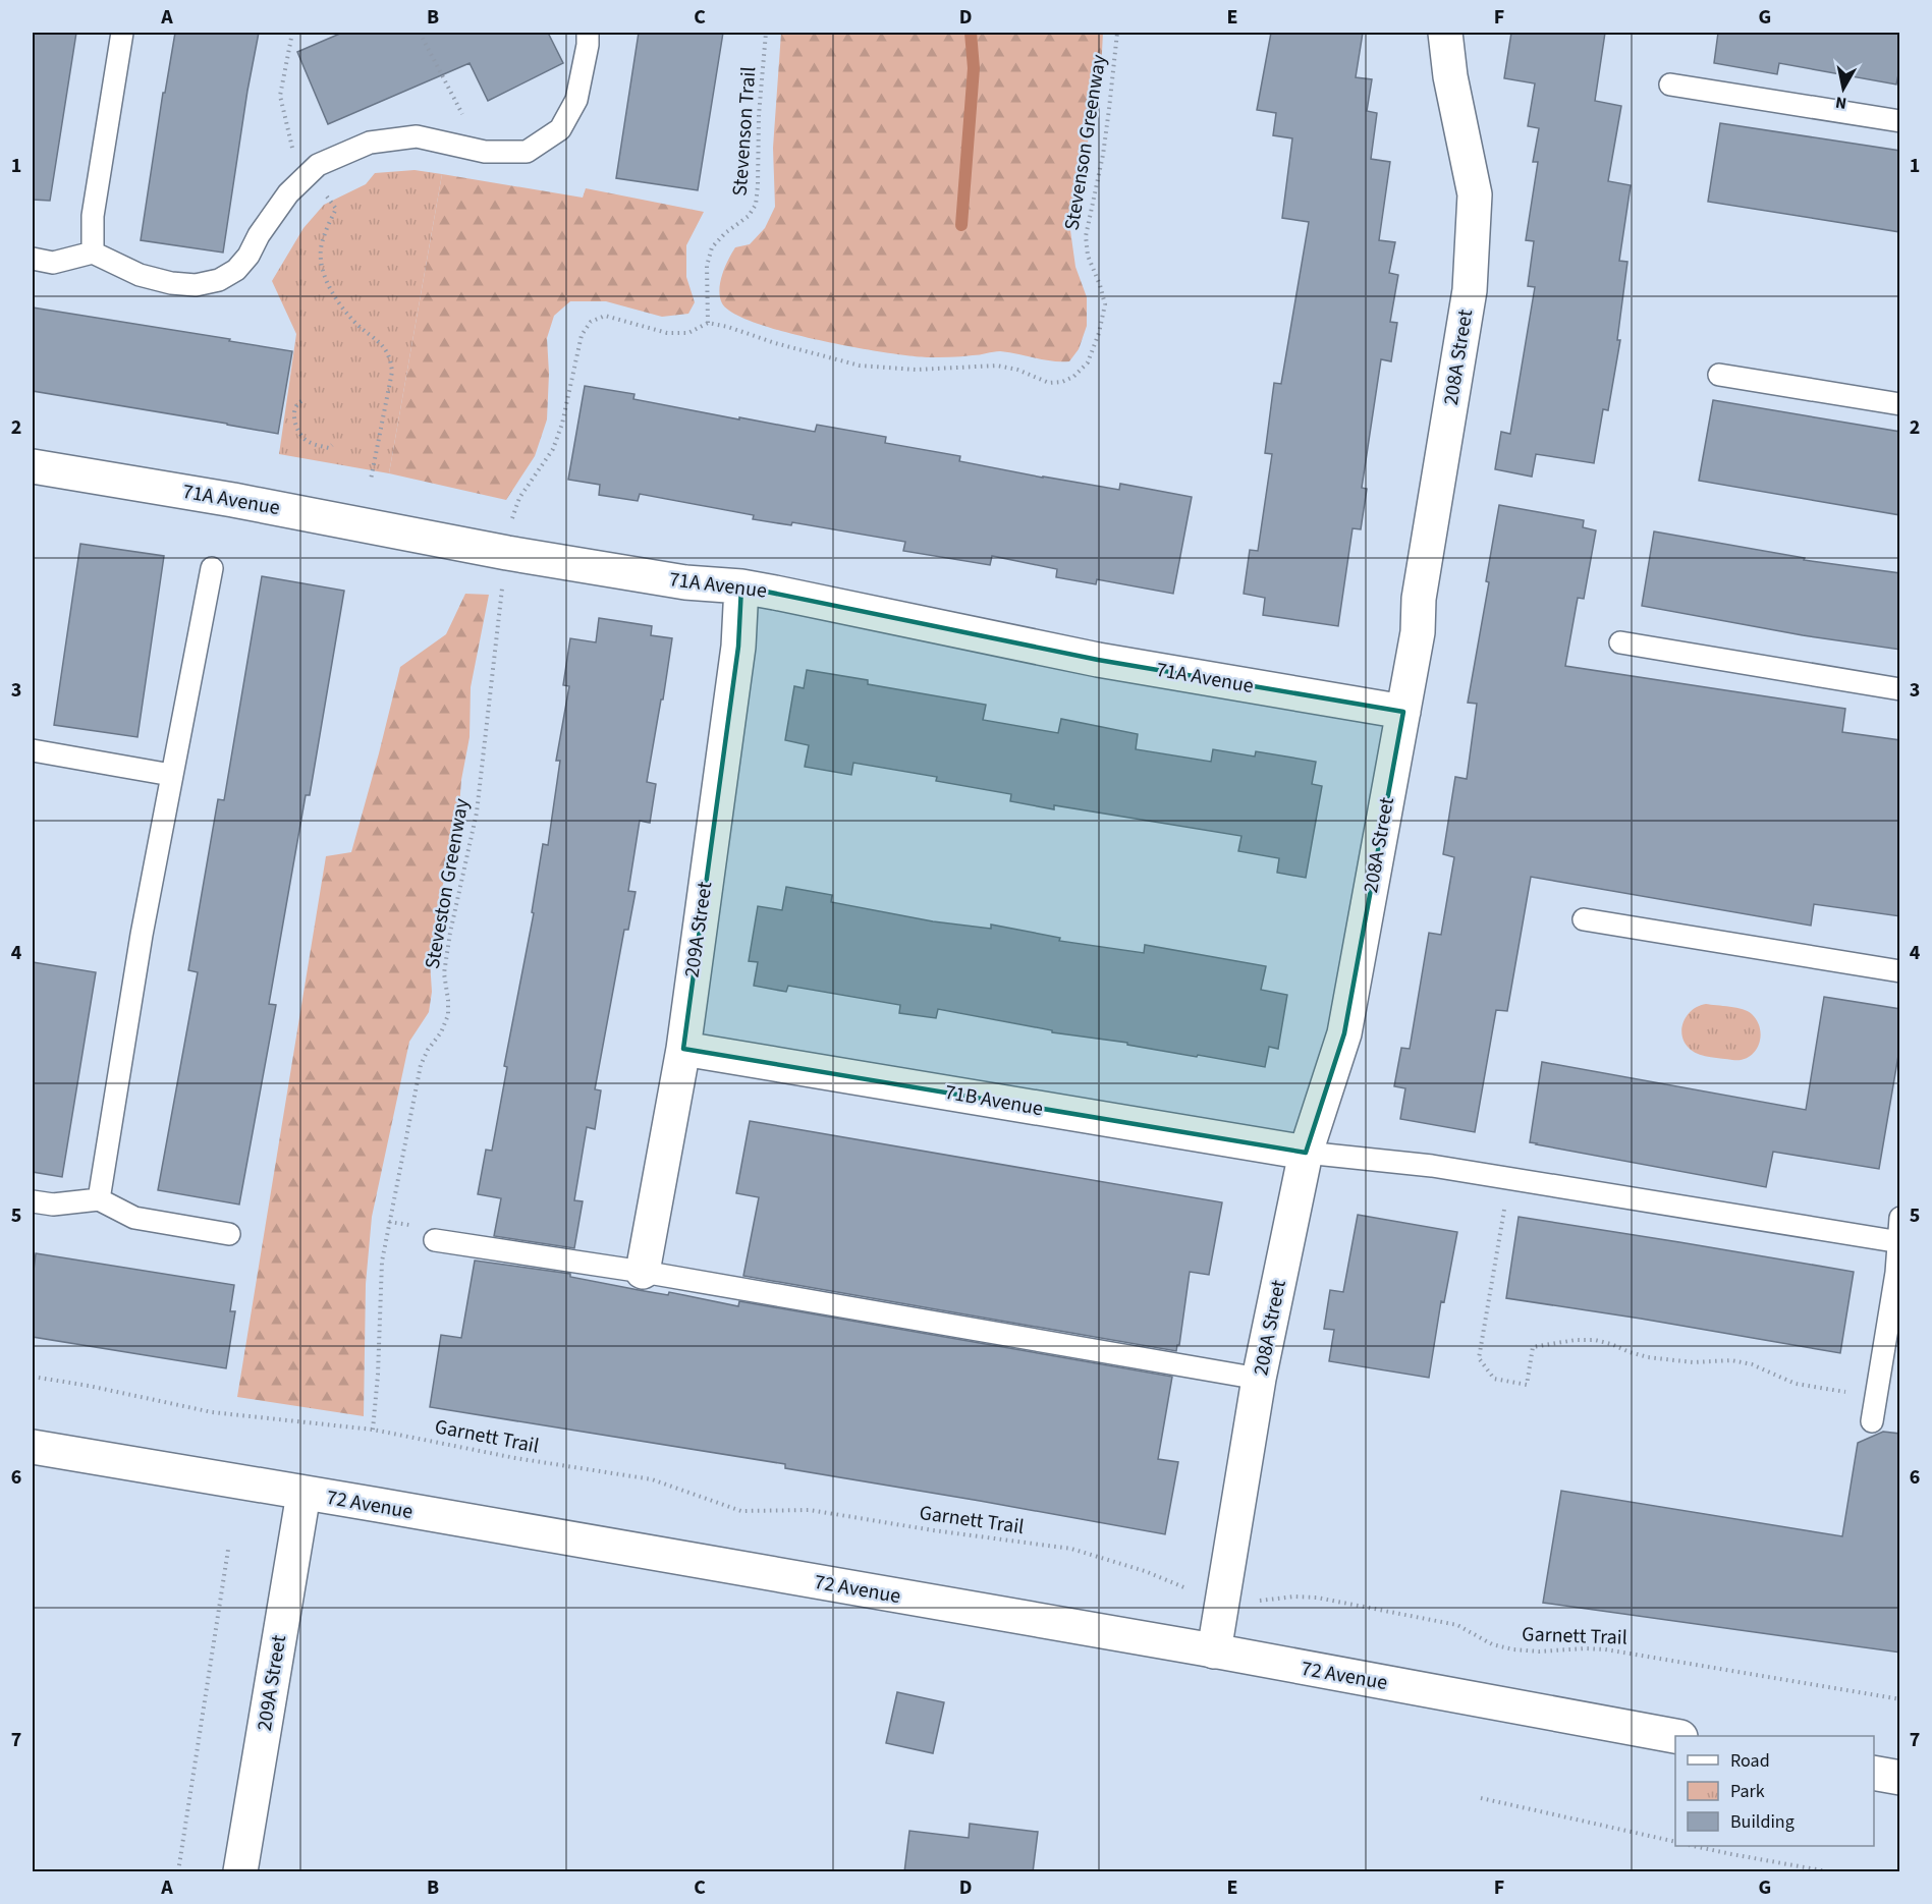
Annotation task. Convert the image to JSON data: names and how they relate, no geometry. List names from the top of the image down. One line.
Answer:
{"streets":{"street":["208A Street","71A Avenue","209A Street","71B Avenue","72 Avenue"],"path":["Stevenson Trail","Stevenson Greenway","Steveston Greenway","Garnett Trail"]},"crossings":[["Stevenson Trail","Stevenson Greenway"],["208A Street","71A Avenue"],["208A Street","71B Avenue"],["208A Street","Garnett Trail"],["208A Street","72 Avenue"],["71A Avenue","Steveston Greenway"],["71A Avenue","209A Street"],["Steveston Greenway","Garnett Trail"],["209A Street","71B Avenue"],["209A Street","72 Avenue"]],"legend":["Road","Park","Building"],"north":"bottom","grid":{"columns":["A","B","C","D","E","F","G"],"rows":["1","2","3","4","5","6","7"]}}
